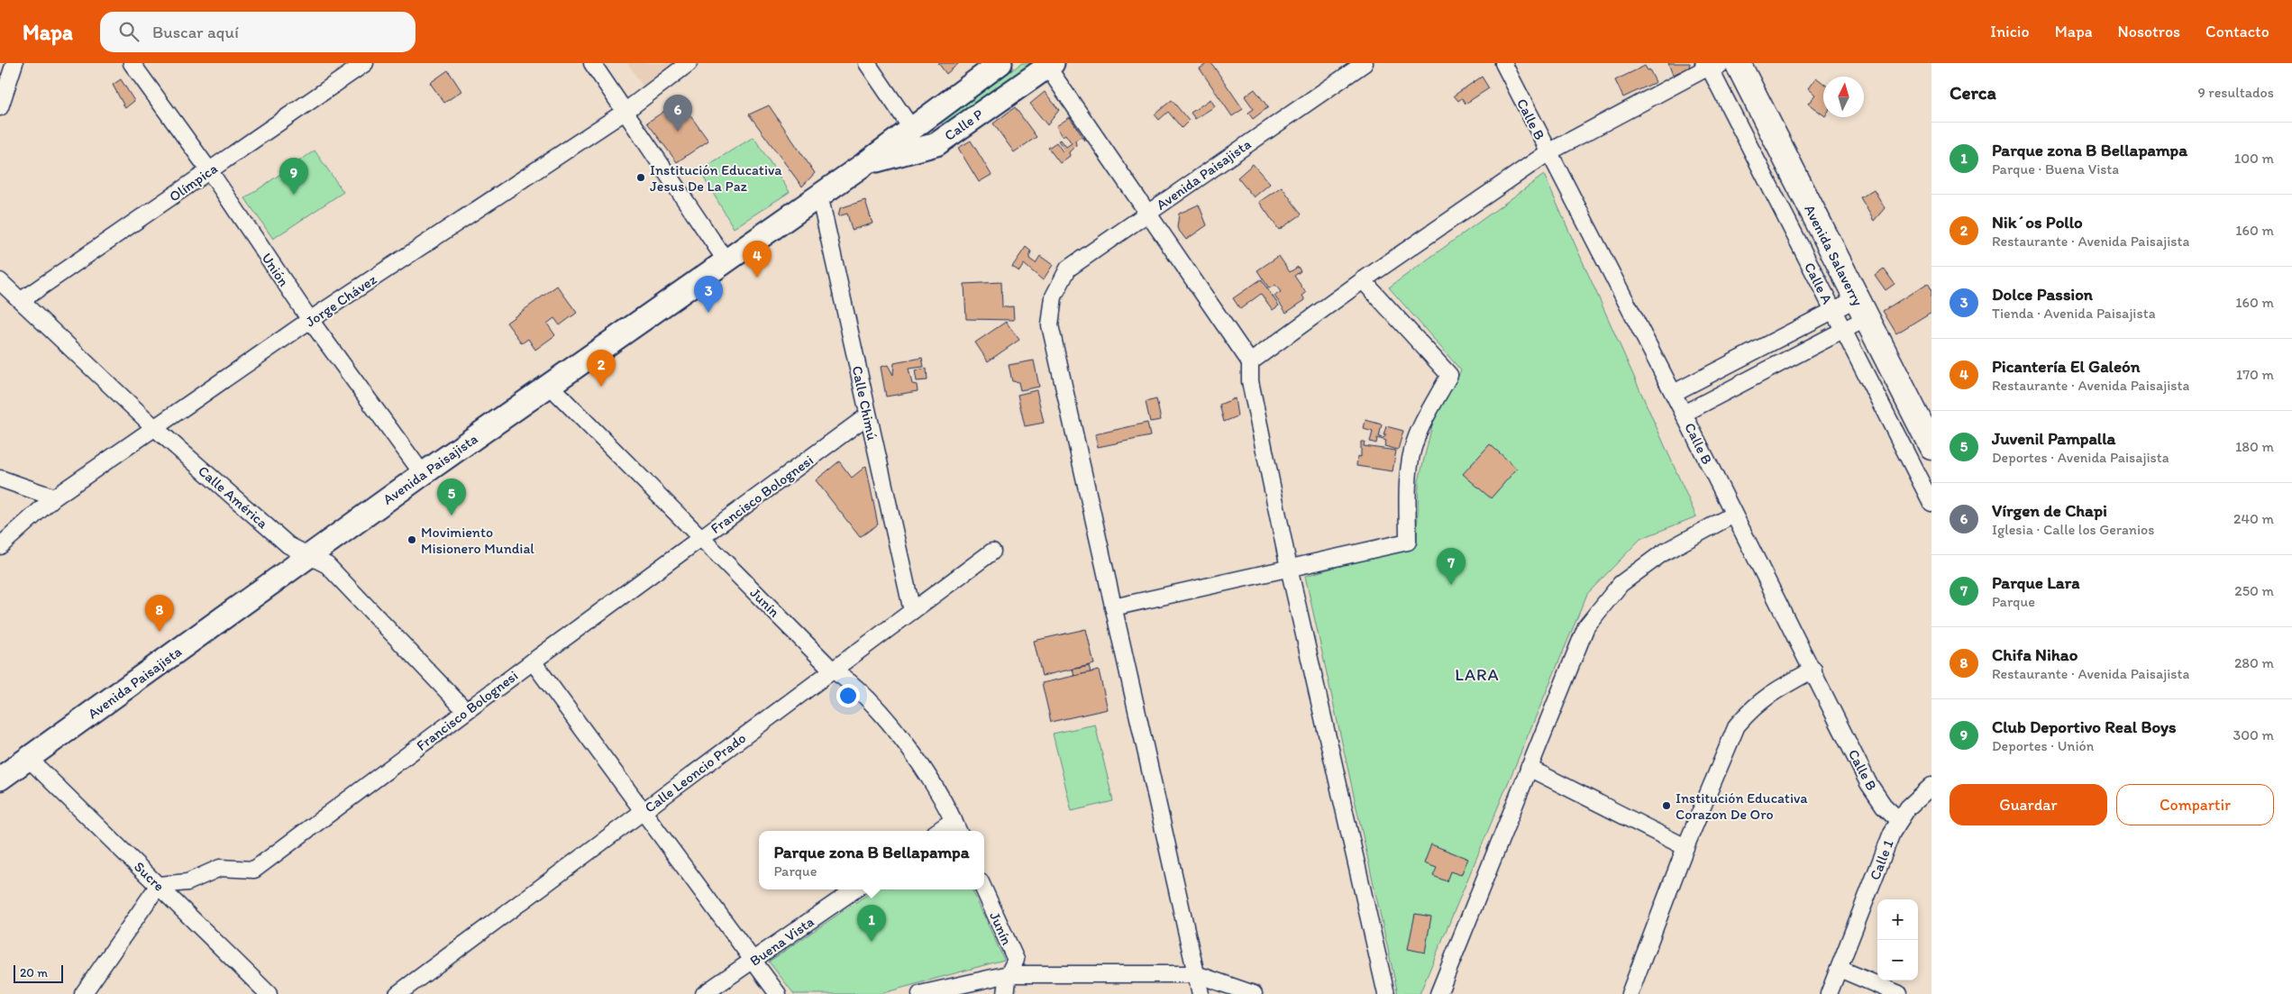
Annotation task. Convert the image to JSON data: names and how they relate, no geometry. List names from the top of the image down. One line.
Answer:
{"streets":{"main road":["Calle P","Avenida Paisajista","Avenida Salaverry"],"street":["Calle B","Olímpica","Unión","Calle A","Jorge Chávez","Calle Chimú","Francisco Bolognesi","Calle América","Junín","Calle Leoncio Prado","Calle 1","Sucre","Buena Vista"]},"crossings":[["Calle B","Calle 1"],["Calle P","Avenida Paisajista"],["Avenida Paisajista","Unión"],["Avenida Paisajista","Calle Chimú"],["Avenida Paisajista","Calle América"],["Avenida Paisajista","Junín"],["Avenida Paisajista","Sucre"],["Olímpica","Unión"],["Olímpica","Calle América"],["Unión","Jorge Chávez"],["Jorge Chávez","Calle América"],["Calle Chimú","Francisco Bolognesi"],["Calle Chimú","Calle Leoncio Prado"],["Francisco Bolognesi","Calle América"],["Francisco Bolognesi","Junín"],["Francisco Bolognesi","Sucre"],["Junín","Calle Leoncio Prado"]],"districts":["LARA"],"places":["Institución Educativa Jesus De La Paz","Movimiento Misionero Mundial","Institución Educativa Corazon De Oro"],"scale_bar":"20 m","north":"top","page":{"header":"Mapa","search":"Buscar aquí","nav":["Inicio","Mapa","Nosotros","Contacto"],"heading":["Cerca","9 resultados"],"pins":["6","9","4","3","2","5","7","8","1"],"list":[{"mark":"1","name":"Parque zona B Bellapampa","note":"Parque · Buena Vista","value":"100 m"},{"mark":"2","name":"Nik´os Pollo","note":"Restaurante · Avenida Paisajista","value":"160 m"},{"mark":"3","name":"Dolce Passion","note":"Tienda · Avenida Paisajista","value":"160 m"},{"mark":"4","name":"Picantería El Galeón","note":"Restaurante · Avenida Paisajista","value":"170 m"},{"mark":"5","name":"Juvenil Pampalla","note":"Deportes · Avenida Paisajista","value":"180 m"},{"mark":"6","name":"Vírgen de Chapi","note":"Iglesia · Calle los Geranios","value":"240 m"},{"mark":"7","name":"Parque Lara","note":"Parque","value":"250 m"},{"mark":"8","name":"Chifa Nihao","note":"Restaurante · Avenida Paisajista","value":"280 m"},{"mark":"9","name":"Club Deportivo Real Boys","note":"Deportes · Unión","value":"300 m"}],"buttons":["Guardar","Compartir"],"popup":["Parque zona B Bellapampa","Parque"],"map_buttons":["+","−"],"scale":"20 m"}}
